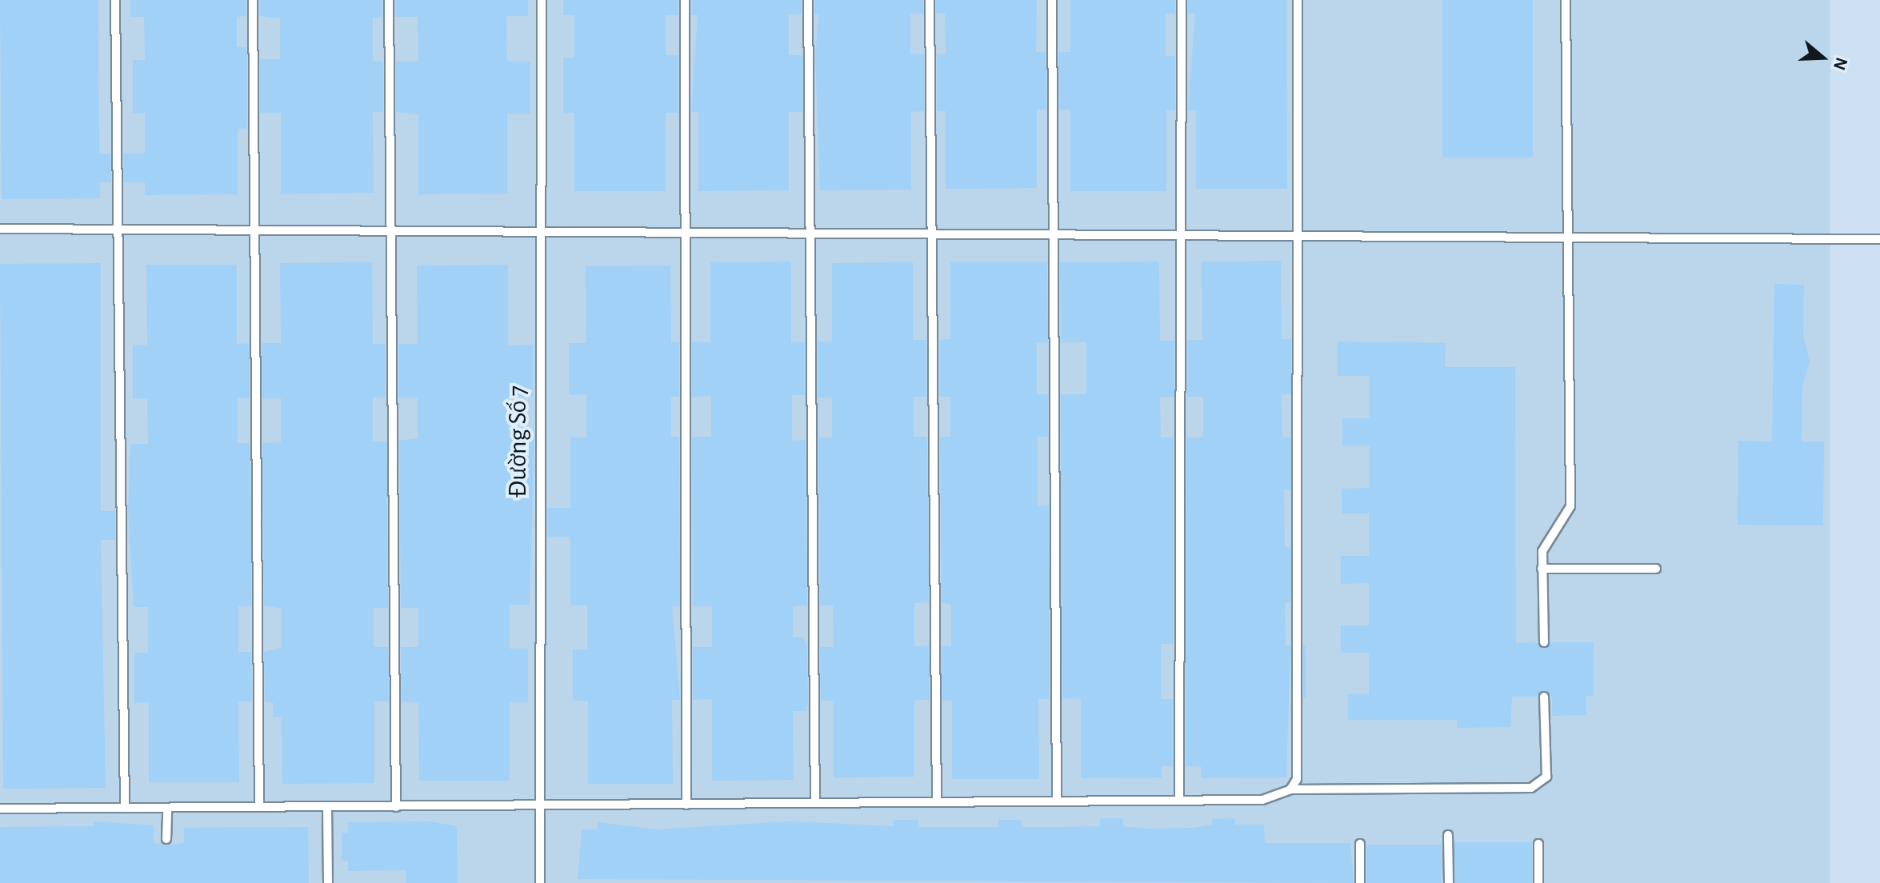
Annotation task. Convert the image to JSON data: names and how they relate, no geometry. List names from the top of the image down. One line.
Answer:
{"streets":{"lane":["Đường Số 7"]},"north":"right"}
